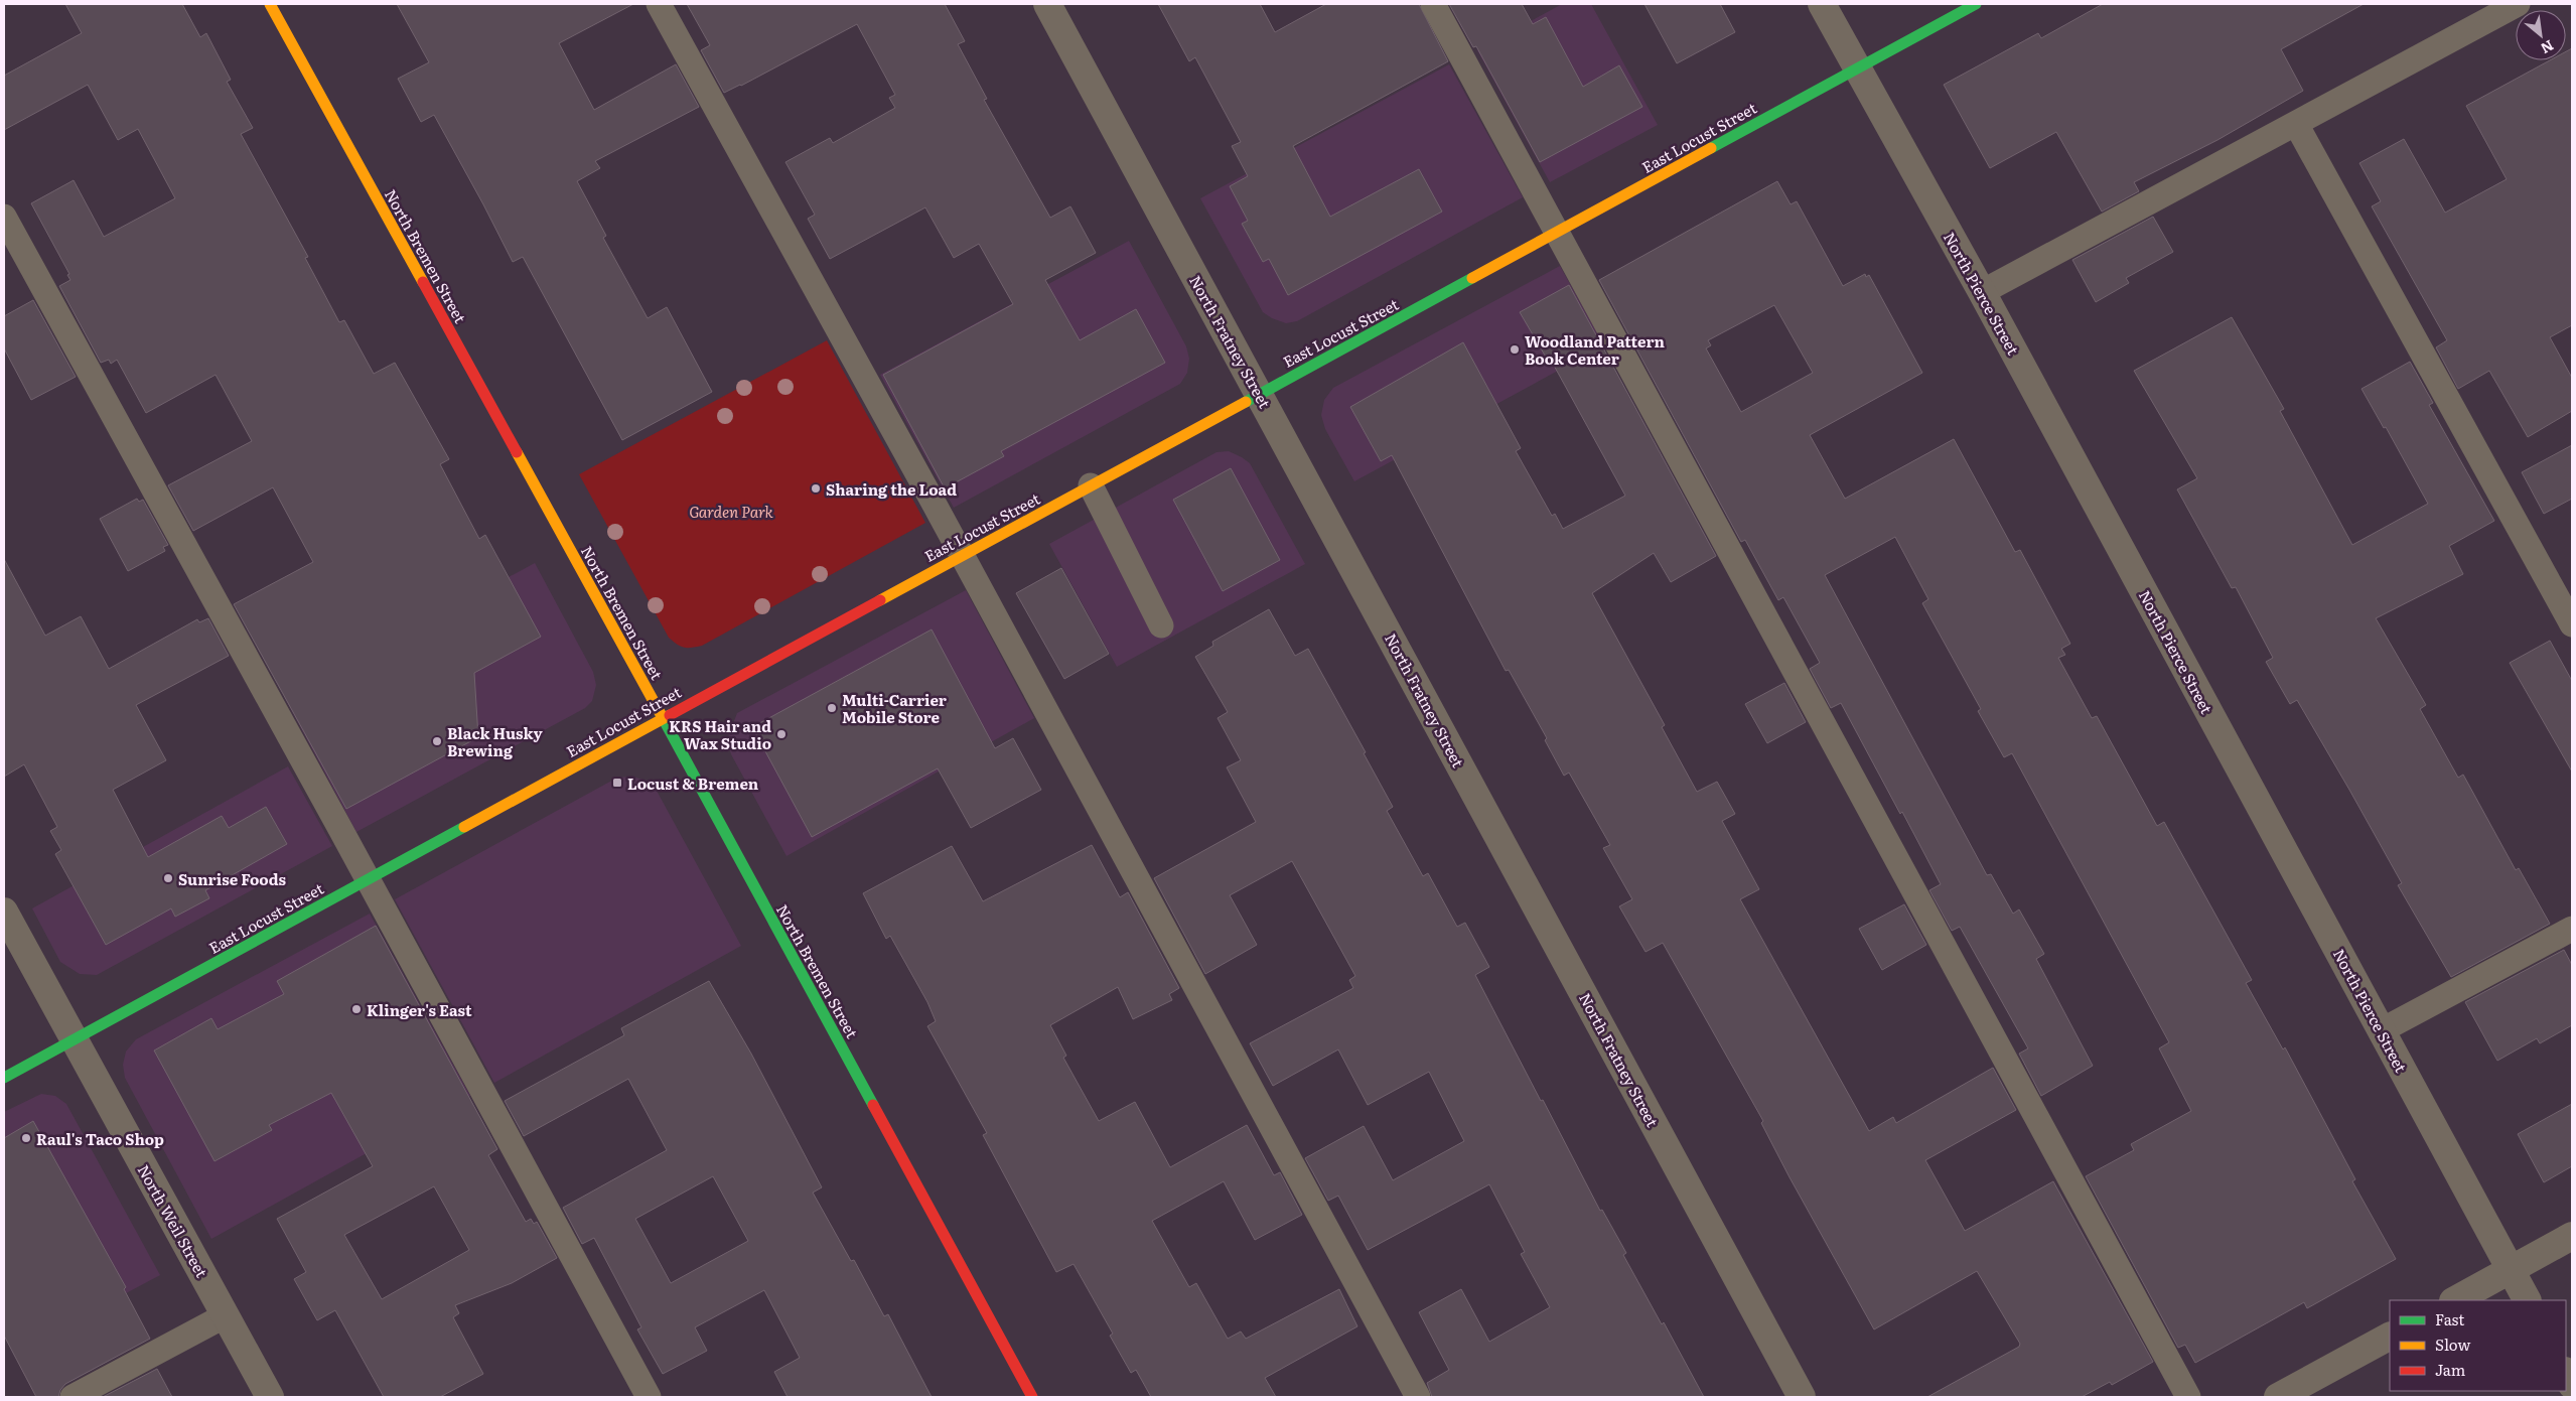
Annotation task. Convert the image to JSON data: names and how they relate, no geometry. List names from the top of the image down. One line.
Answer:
{"streets":{"main road":["East Locust Street","North Bremen Street"],"street":["North Pierce Street","North Fratney Street","North Weil Street"]},"crossings":[["East Locust Street","North Bremen Street"],["East Locust Street","North Pierce Street"],["East Locust Street","North Fratney Street"],["East Locust Street","North Weil Street"]],"parks":["Garden Park"],"places":{"other":["Woodland Pattern Book Center","Sharing the Load","Multi-Carrier Mobile Store","KRS Hair and Wax Studio","Black Husky Brewing","Sunrise Foods","Klinger's East","Raul's Taco Shop"],"transit":["Locust & Bremen"]},"legend":["Fast","Slow","Jam"],"north":"bottom right"}
